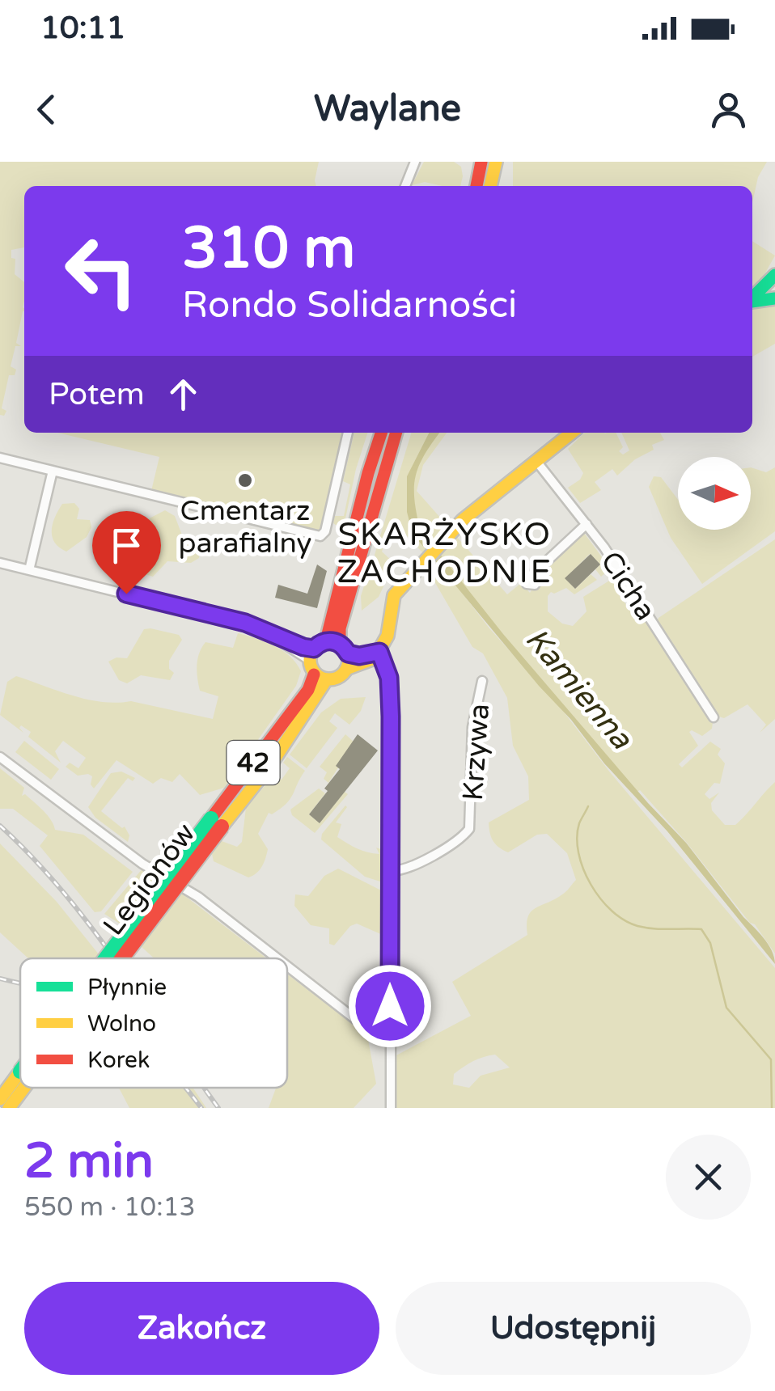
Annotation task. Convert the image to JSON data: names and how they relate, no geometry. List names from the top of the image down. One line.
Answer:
{"streets":{"main road":["42","Legionów"],"street":["Cicha","Krzywa"]},"crossings":[["42","Legionów"]],"districts":["SKARŻYSKO ZACHODNIE"],"water":["Kamienna"],"places":["Cmentarz parafialny"],"legend":["Płynnie","Wolno","Korek"],"north":"right","page":{"status":"10:11","header":"Waylane","turn":["310 m","Rondo Solidarności"],"then":"Potem","heading":["2 min","550 m · 10:13"],"buttons":["Zakończ","Udostępnij"]}}
